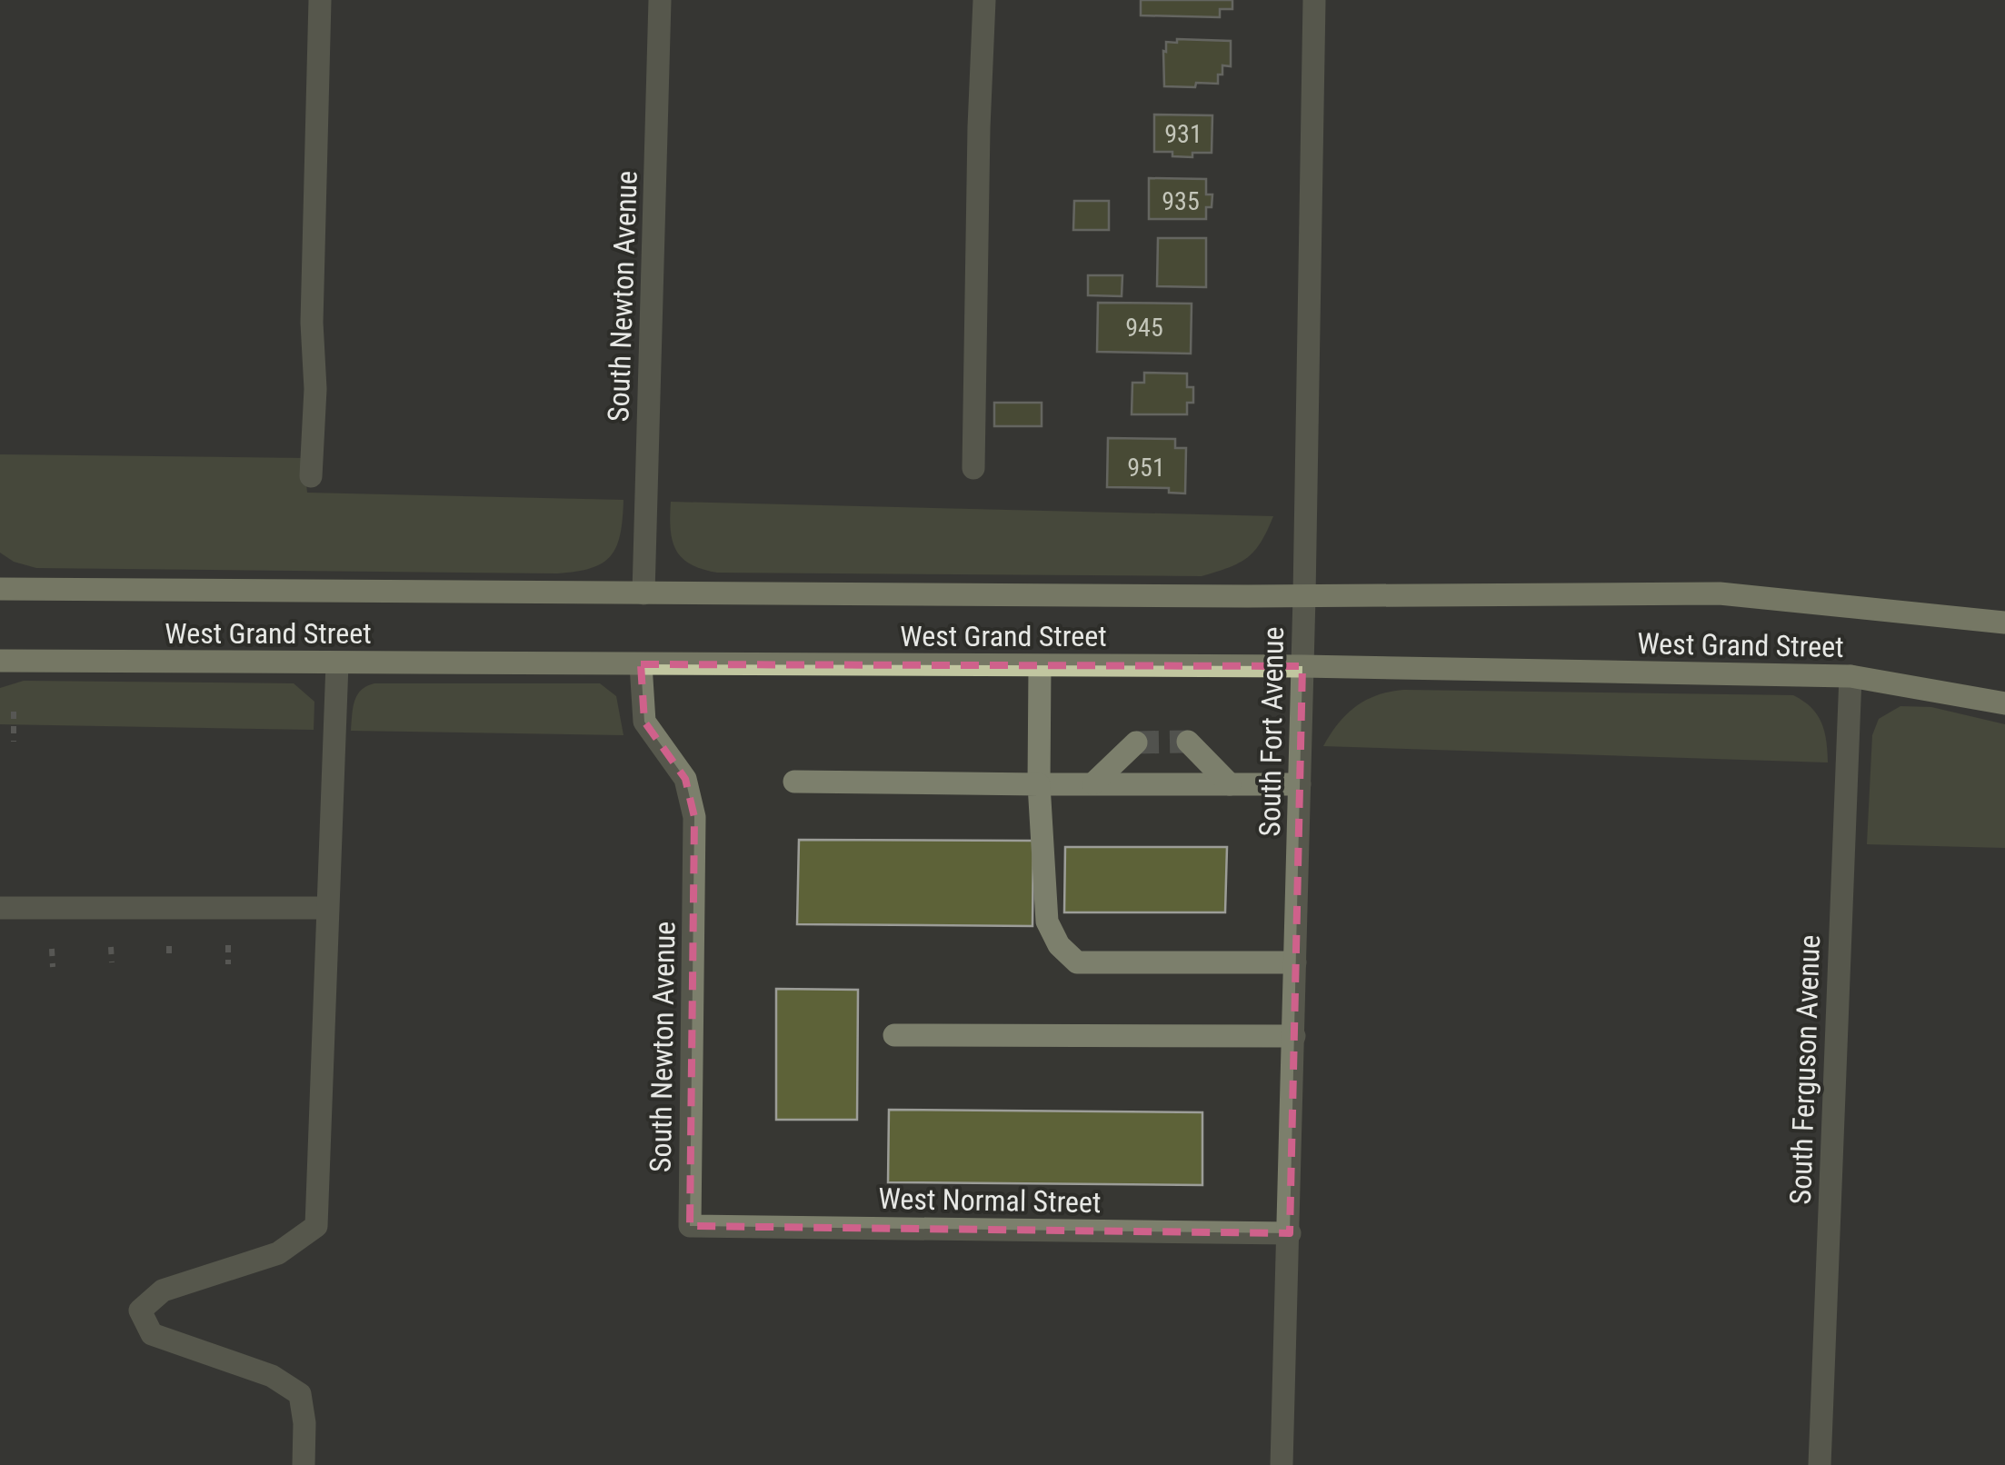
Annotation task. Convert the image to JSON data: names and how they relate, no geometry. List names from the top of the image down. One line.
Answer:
{"streets":{"main road":["West Grand Street"],"street":["South Newton Avenue","South Fort Avenue","South Ferguson Avenue","West Normal Street"]},"crossings":[["South Newton Avenue","West Grand Street"],["South Newton Avenue","West Normal Street"],["West Grand Street","South Fort Avenue"],["West Grand Street","South Ferguson Avenue"],["South Fort Avenue","West Normal Street"]],"house_numbers":["931","935","945","951"]}
